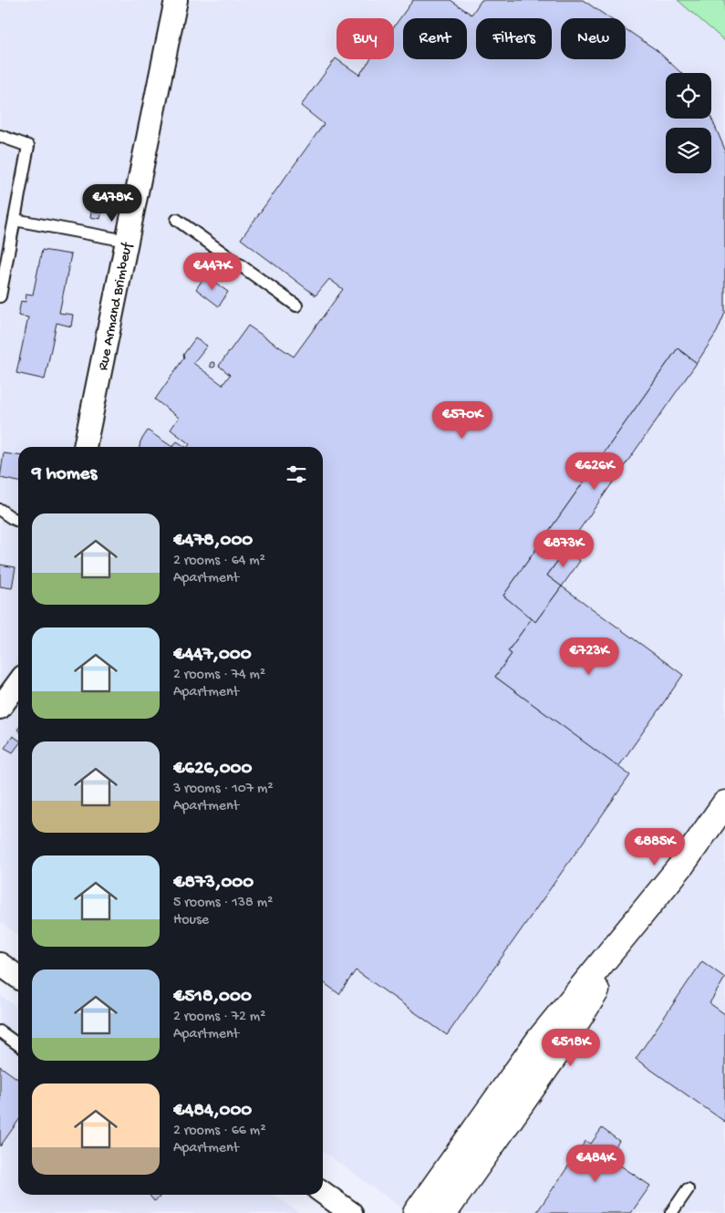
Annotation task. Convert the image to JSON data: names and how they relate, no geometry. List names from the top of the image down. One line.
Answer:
{"streets":{"street":["Rue Armand Brimbeuf"]},"page":{"chip":["Buy","Rent","Filters","New"],"price":["€478K","€447K","€570K","€626K","€873K","€723K","€885K","€518K","€484K"],"heading":"9 homes","list":[{"name":"€478,000","note":"2 rooms · 64 m² · Apartment"},{"name":"€447,000","note":"2 rooms · 74 m² · Apartment"},{"name":"€626,000","note":"3 rooms · 107 m² · Apartment"},{"name":"€873,000","note":"5 rooms · 138 m² · House"},{"name":"€518,000","note":"2 rooms · 72 m² · Apartment"},{"name":"€484,000","note":"2 rooms · 66 m² · Apartment"}]}}
